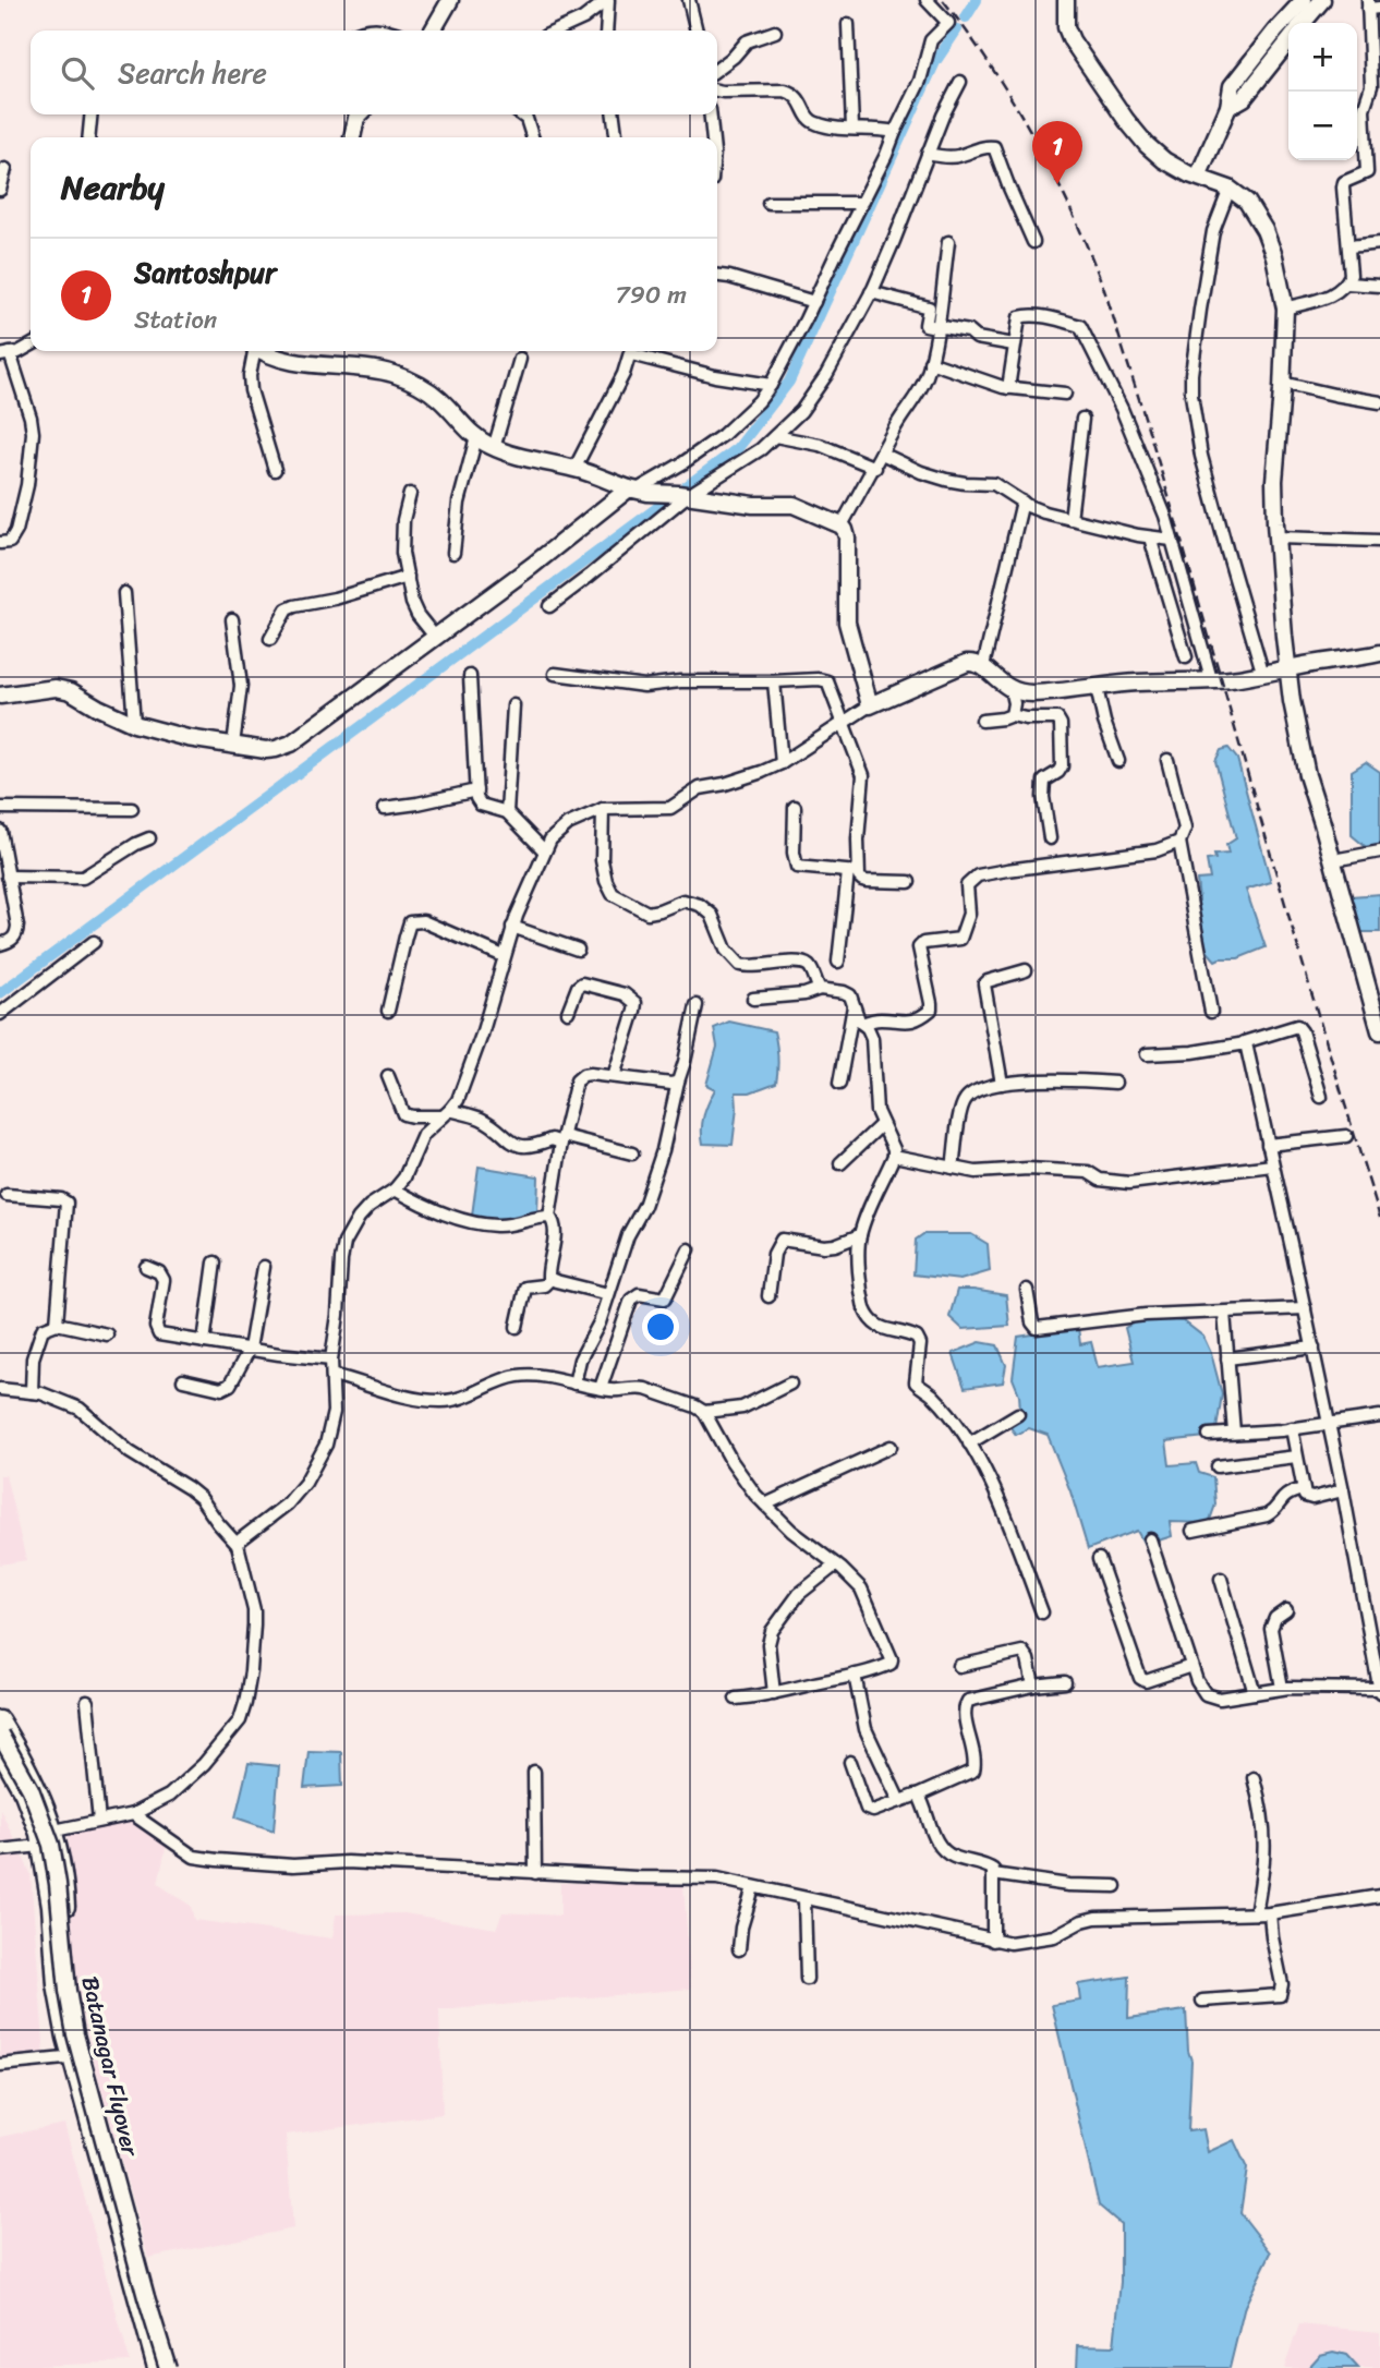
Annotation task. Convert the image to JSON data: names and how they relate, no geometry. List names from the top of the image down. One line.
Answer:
{"streets":{"street":["Batanagar Flyover"]},"page":{"map_buttons":["+","−"],"search":"Search here","pins":"1","heading":"Nearby","list":[{"mark":"1","name":"Santoshpur","note":"Station","value":"790 m"}]}}
